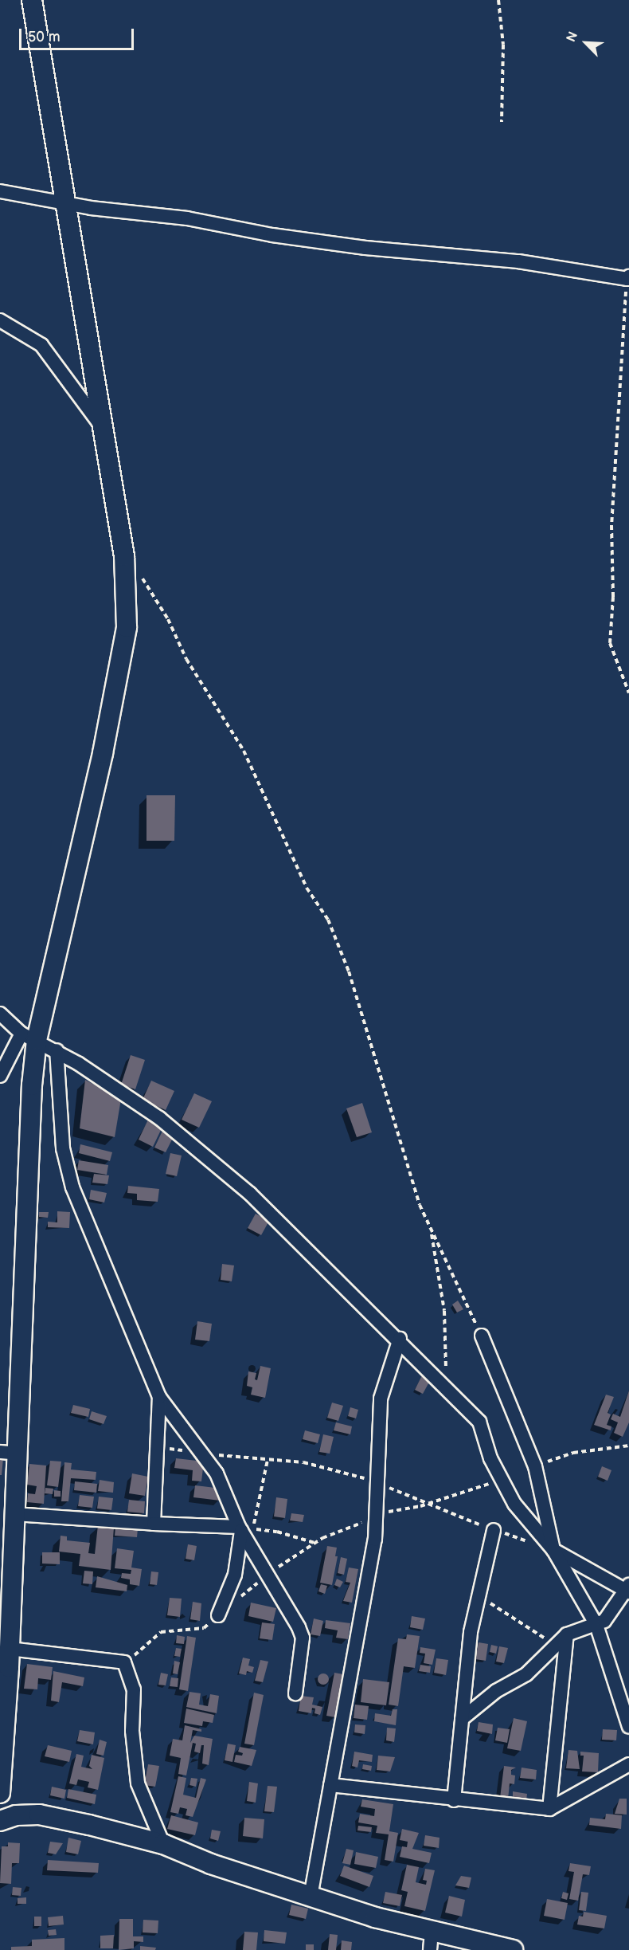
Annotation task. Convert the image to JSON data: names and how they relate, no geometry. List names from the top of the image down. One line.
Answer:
{"scale_bar":"50 m","north":"top left"}
